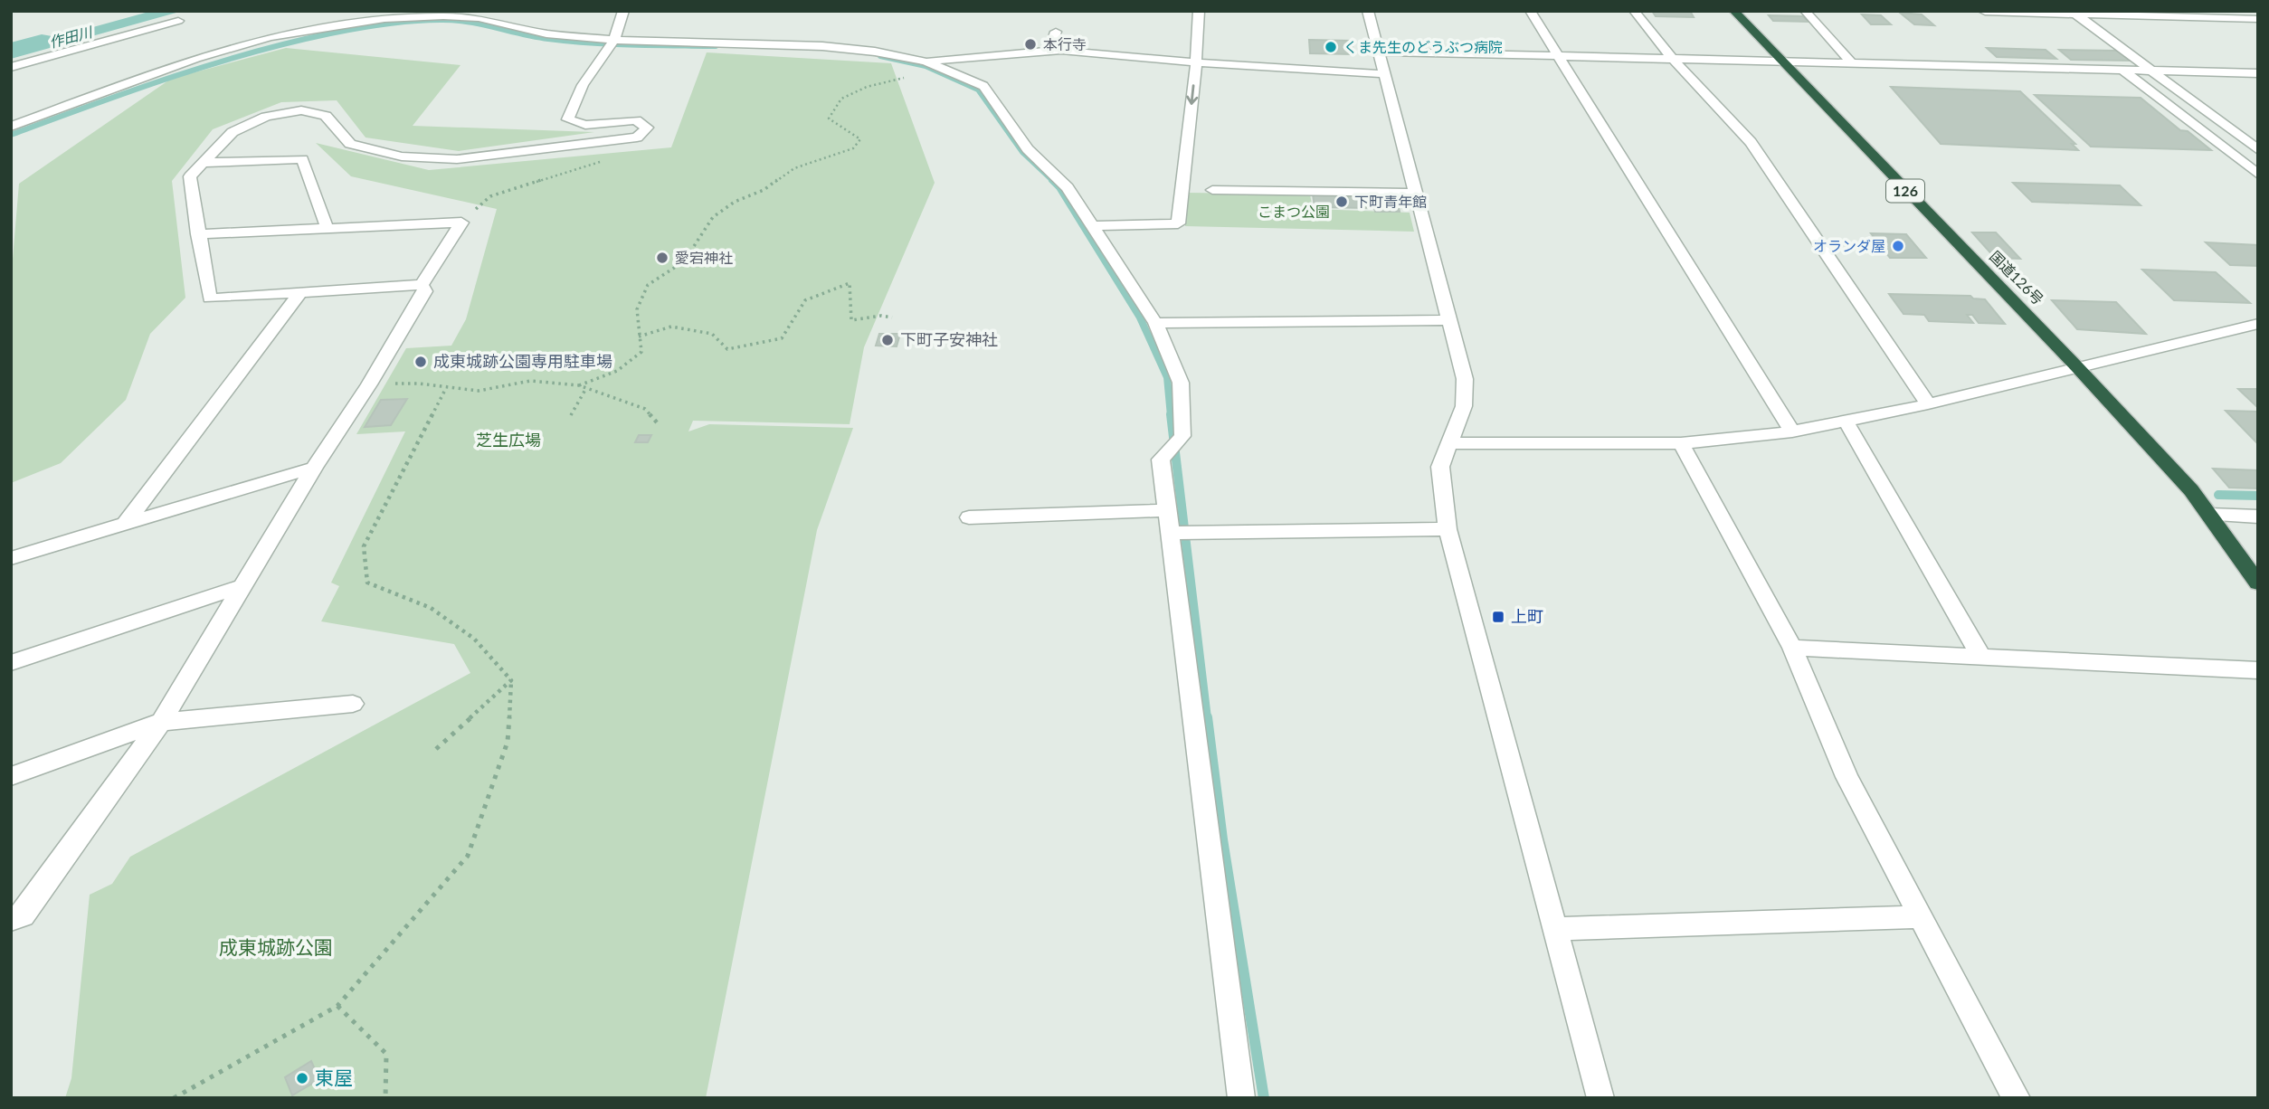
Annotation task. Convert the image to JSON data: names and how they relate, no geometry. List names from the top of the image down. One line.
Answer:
{"streets":{"highway":["126","国道126号"]},"water":["作田川"],"parks":["こまつ公園","芝生広場","成東城跡公園"],"places":{"other":["本行寺","くま先生のどうぶつ病院","下町青年館","オランダ屋","愛宕神社","下町子安神社","成東城跡公園専用駐車場","東屋"],"transit":["上町"]}}
